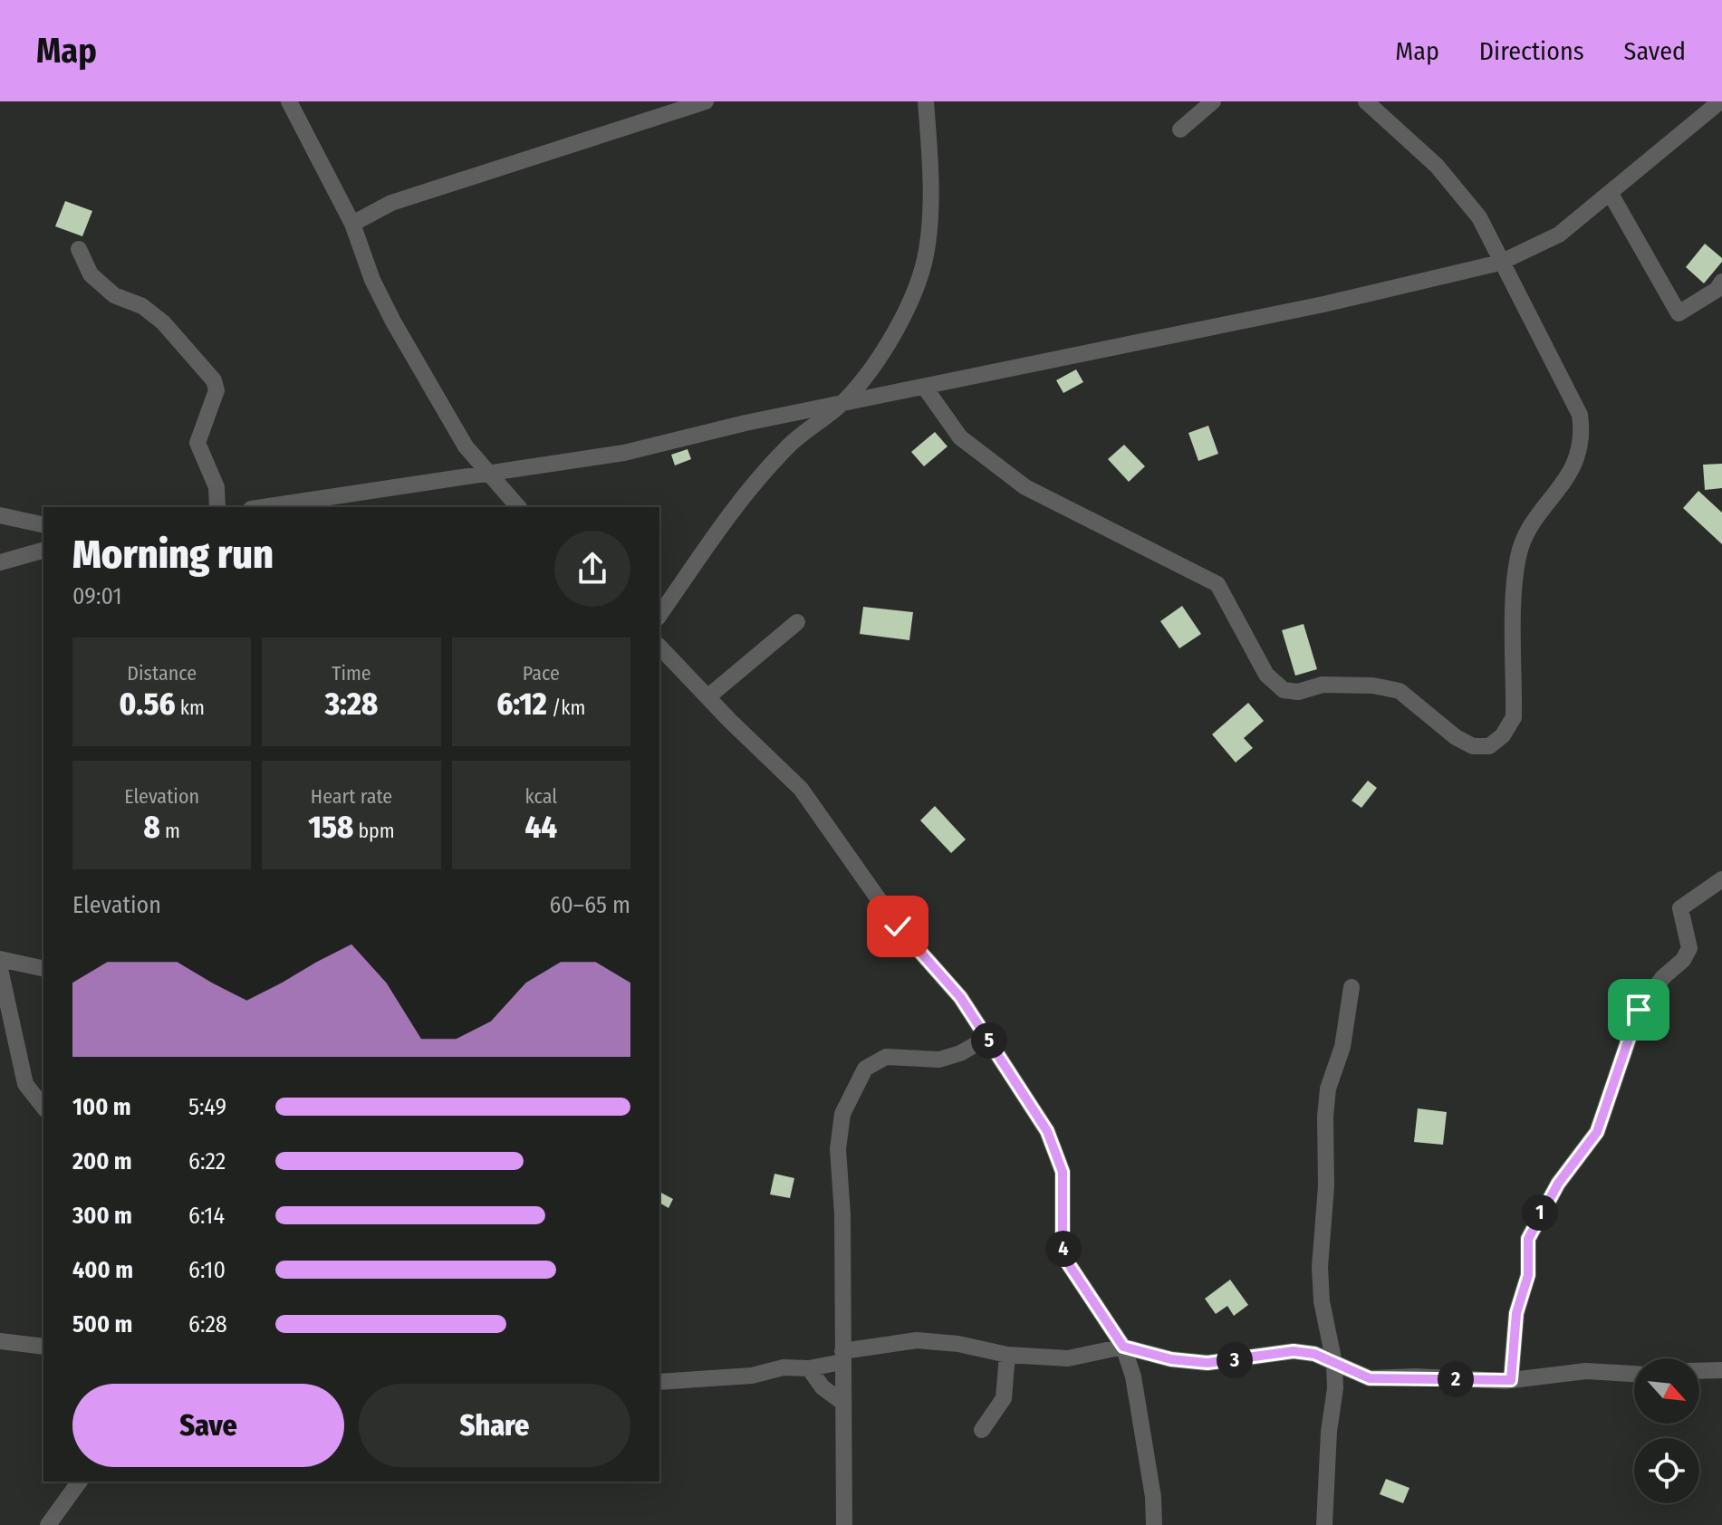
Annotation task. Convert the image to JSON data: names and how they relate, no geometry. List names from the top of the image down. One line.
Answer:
{"north":"bottom right","page":{"header":"Map","nav":["Map","Directions","Saved"],"heading":["Morning run","09:01"],"stats":[["Distance","0.56 km"],["Time","3:28"],["Pace","6:12 /km"],["Elevation","8 m"],["Heart rate","158 bpm"],["kcal","44"]],"chart":["Elevation","60–65 m"],"pins":["5","1","4","3","2"],"list":[{"name":"100 m","note":"5:49"},{"name":"200 m","note":"6:22"},{"name":"300 m","note":"6:14"},{"name":"400 m","note":"6:10"},{"name":"500 m","note":"6:28"}],"buttons":["Save","Share"]}}
